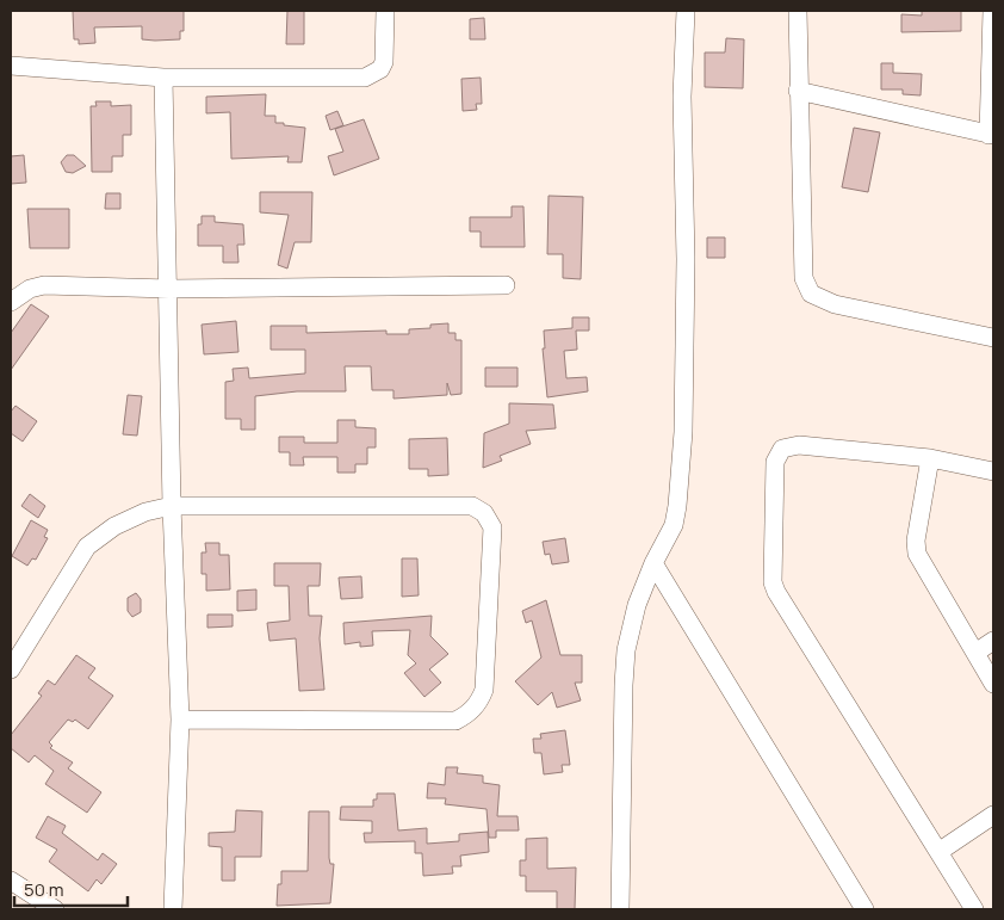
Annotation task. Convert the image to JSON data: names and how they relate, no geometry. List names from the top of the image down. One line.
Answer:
{"scale_bar":"50 m"}
